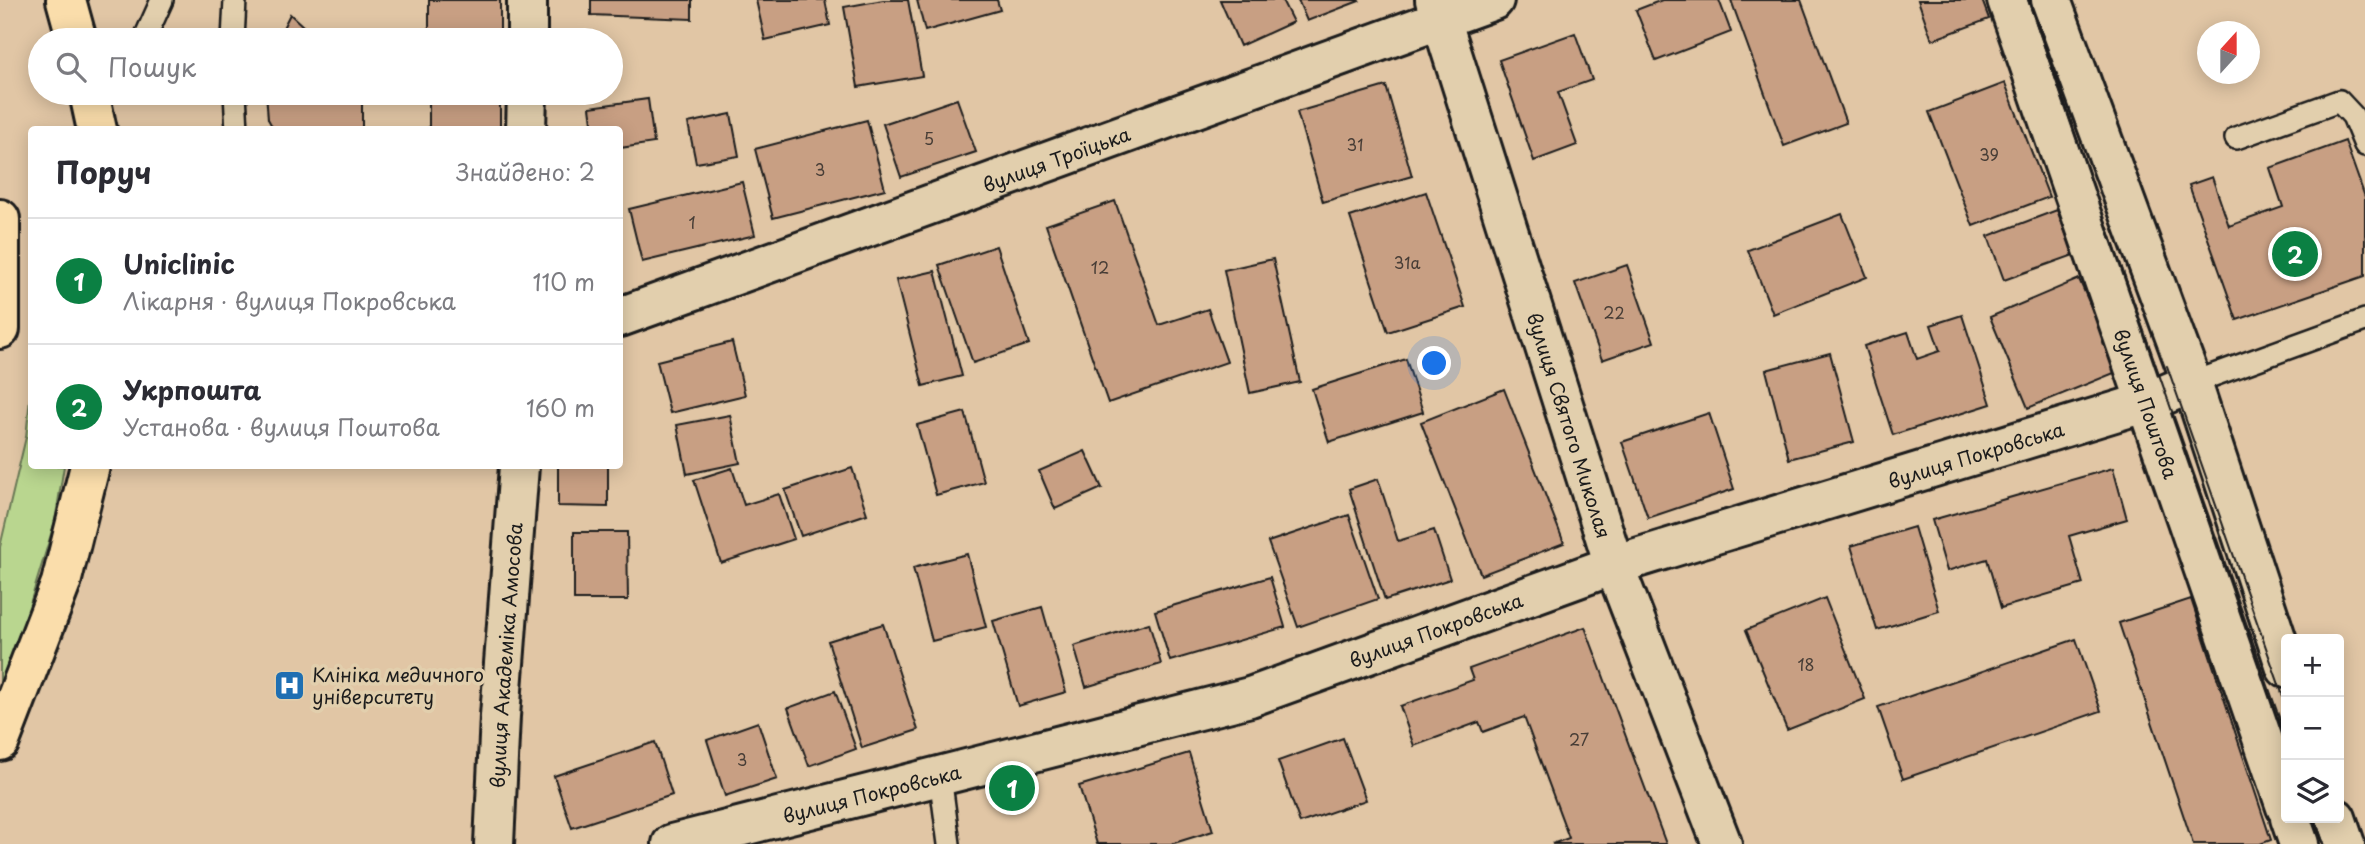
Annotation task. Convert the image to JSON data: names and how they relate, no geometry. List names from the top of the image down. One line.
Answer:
{"streets":{"street":["вулиця Троїцька","вулиця Поштова","вулиця Святого Миколая","вулиця Покровська","вулиця Академіка Амосова"]},"crossings":[["вулиця Троїцька","вулиця Святого Миколая"],["вулиця Поштова","вулиця Покровська"],["вулиця Святого Миколая","вулиця Покровська"]],"places":{"hospital":["Клініка медичного університету"]},"house_numbers":["5","31","39","3","1","31а","12","22","18","27","3"],"north":"top","page":{"search":"Пошук","heading":["Поруч","Знайдено: 2"],"list":[{"mark":"1","name":"Uniclinic","note":"Лікарня · вулиця Покровська","value":"110 m"},{"mark":"2","name":"Укрпошта","note":"Установа · вулиця Поштова","value":"160 m"}],"pins":["2","1"],"map_buttons":["+","−"]}}
